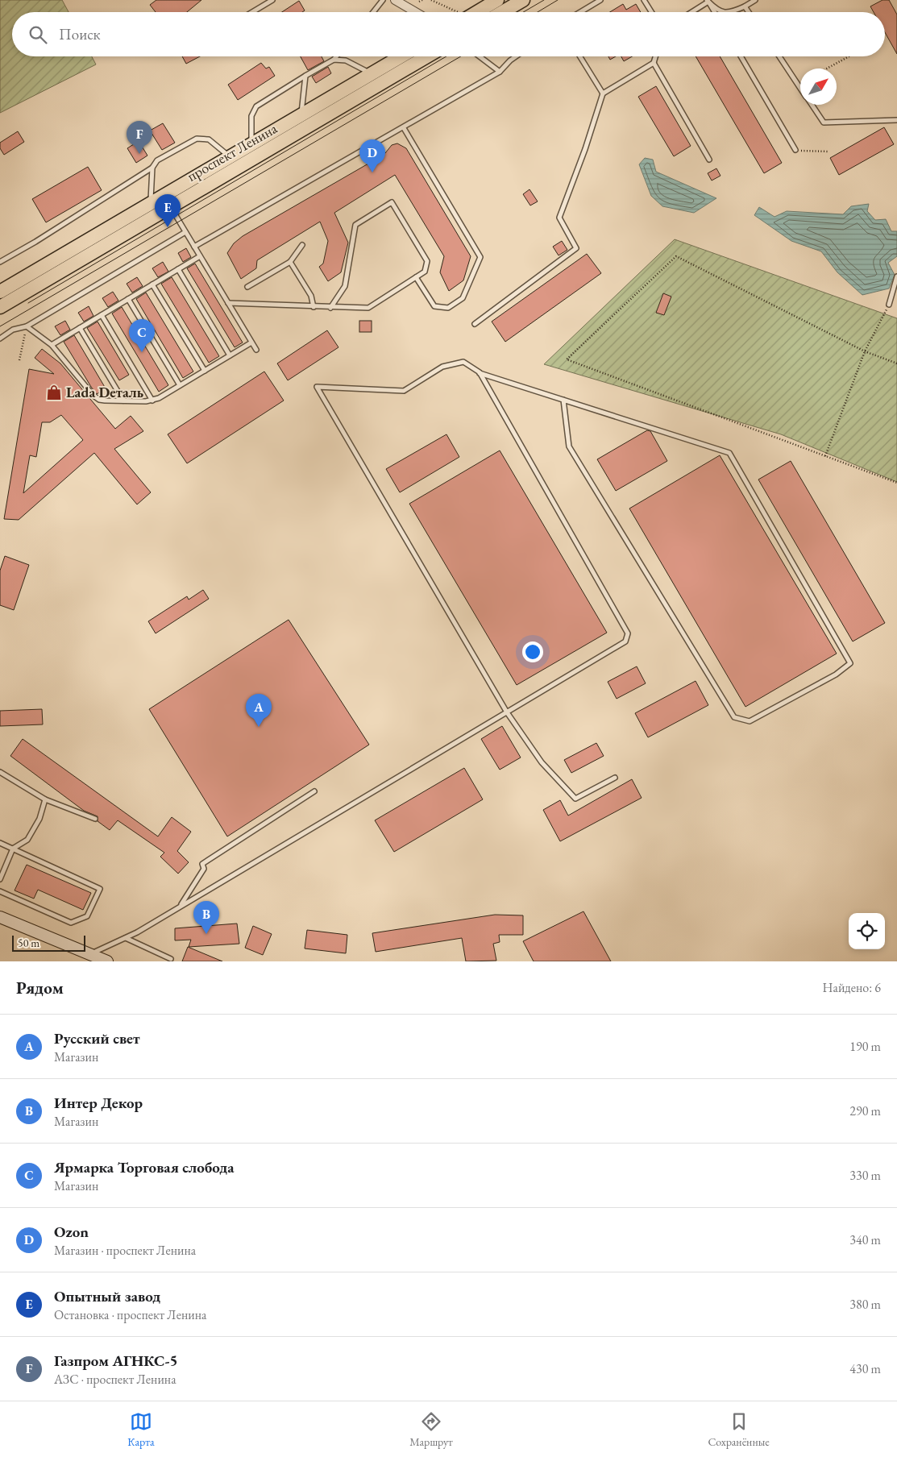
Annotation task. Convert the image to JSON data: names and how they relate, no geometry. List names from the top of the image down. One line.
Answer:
{"streets":{"main road":["проспект Ленина"]},"places":{"shop":["Lada Dеталь"]},"scale_bar":"50 m","north":"top right","page":{"search":"Поиск","pins":["F","D","E","C","A","B"],"scale":"50 m","heading":["Рядом","Найдено: 6"],"list":[{"mark":"A","name":"Русский свет","note":"Магазин","value":"190 m"},{"mark":"B","name":"Интер Декор","note":"Магазин","value":"290 m"},{"mark":"C","name":"Ярмарка Торговая слобода","note":"Магазин","value":"330 m"},{"mark":"D","name":"Ozon","note":"Магазин · проспект Ленина","value":"340 m"},{"mark":"E","name":"Опытный завод","note":"Остановка · проспект Ленина","value":"380 m"},{"mark":"F","name":"Газпром АГНКС-5","note":"АЗС · проспект Ленина","value":"430 m"}],"nav":["Карта","Маршрут","Сохранённые"]}}
